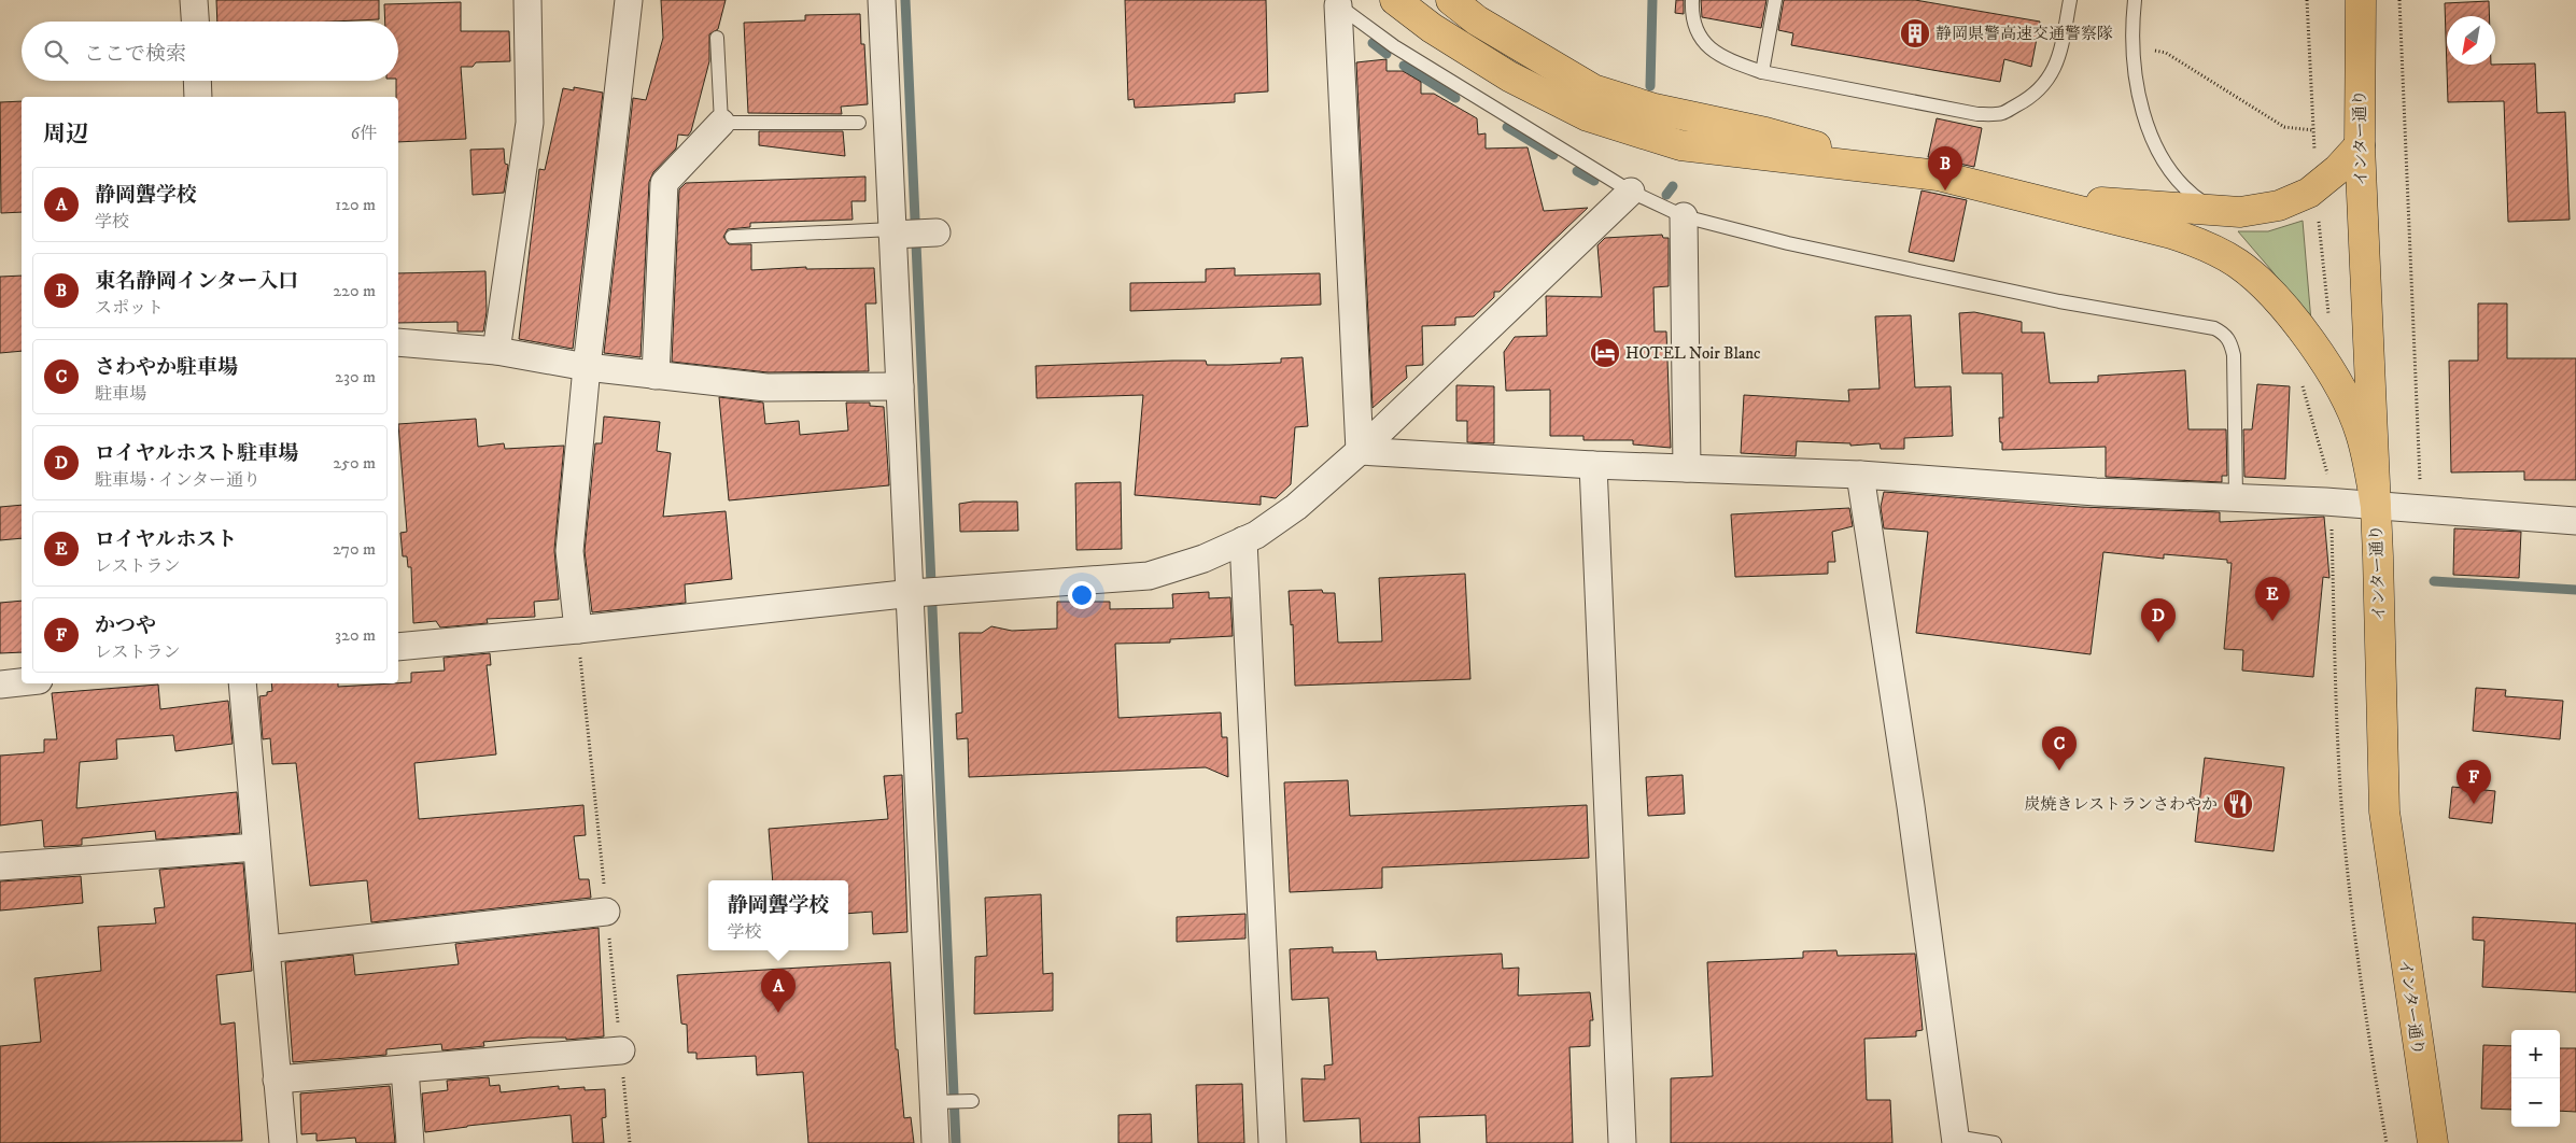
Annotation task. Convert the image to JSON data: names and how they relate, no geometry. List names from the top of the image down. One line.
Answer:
{"streets":{"main road":["インター通り"]},"places":{"building":["静岡県警高速交通警察隊"],"hotel":["HOTEL Noir Blanc"],"restaurant":["炭焼きレストランさわやか"]},"north":"bottom left","page":{"search":"ここで検索","heading":["周辺","6件"],"pins":["B","E","D","C","F","A"],"list":[{"mark":"A","name":"静岡聾学校","note":"学校","value":"120 m"},{"mark":"B","name":"東名静岡インター入口","note":"スポット","value":"220 m"},{"mark":"C","name":"さわやか駐車場","note":"駐車場","value":"230 m"},{"mark":"D","name":"ロイヤルホスト駐車場","note":"駐車場 · インター通り","value":"250 m"},{"mark":"E","name":"ロイヤルホスト","note":"レストラン","value":"270 m"},{"mark":"F","name":"かつや","note":"レストラン","value":"320 m"}],"popup":["静岡聾学校","学校"],"map_buttons":["+","−"]}}
